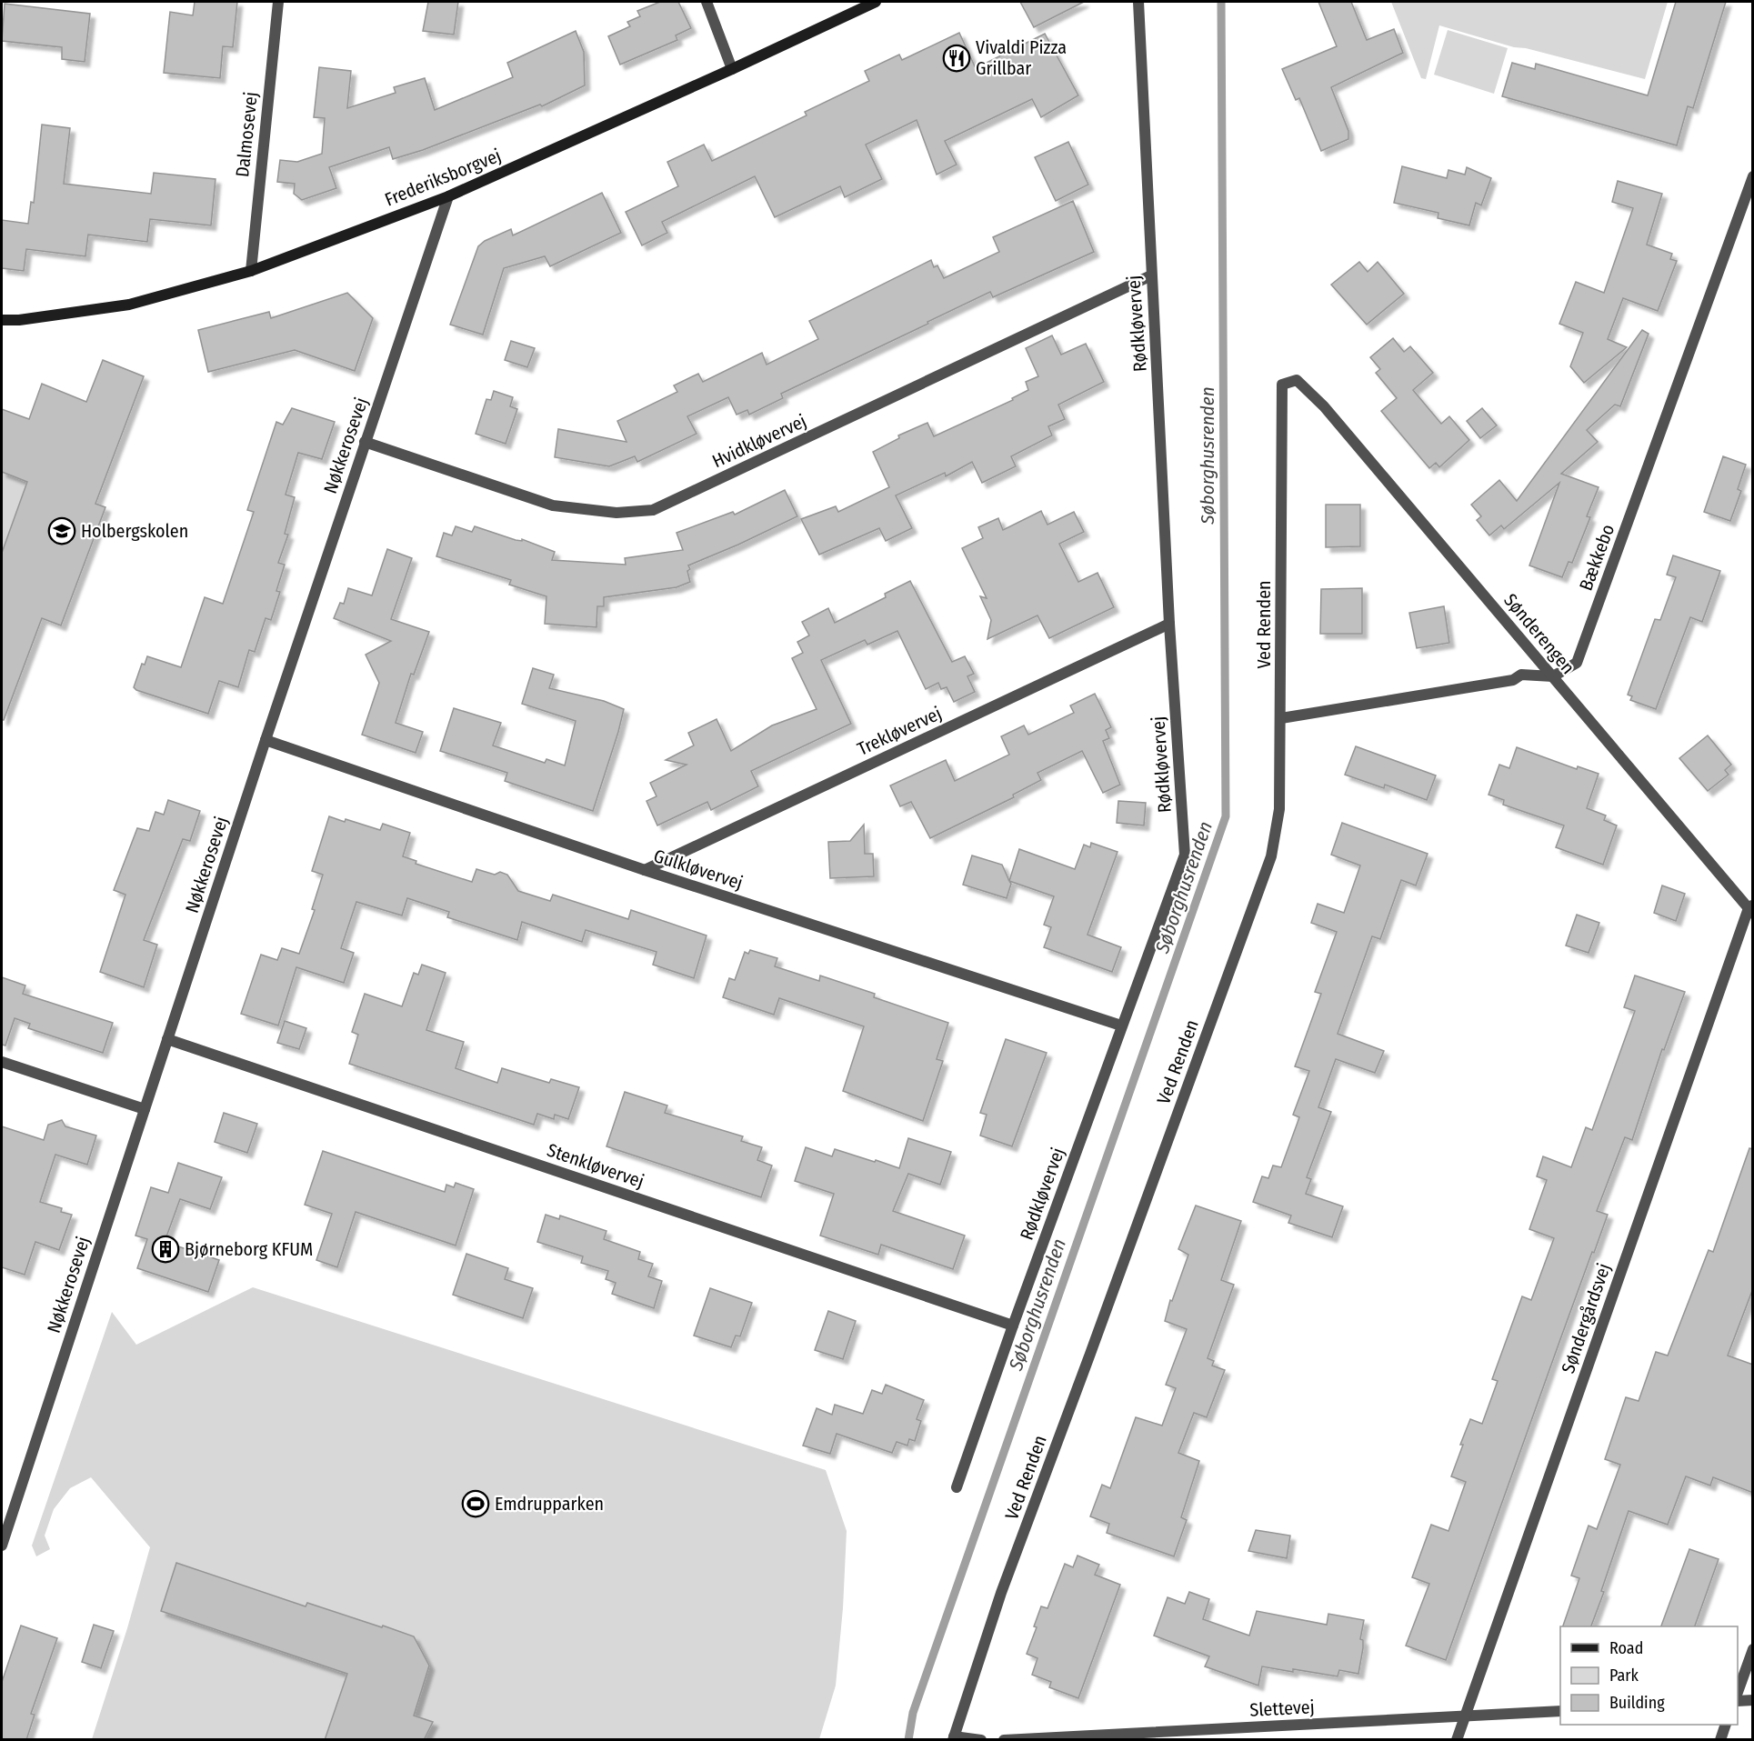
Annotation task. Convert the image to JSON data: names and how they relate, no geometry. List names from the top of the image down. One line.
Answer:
{"streets":{"street":["Dalmosevej","Frederiksborgvej","Rødkløvervej","Hvidkløvervej","Nøkkerosevej","Bækkebo","Ved Renden","Sønderengen","Trekløvervej","Gulkløvervej","Stenkløvervej","Søndergårdsvej","Slettevej"]},"crossings":[["Dalmosevej","Frederiksborgvej"],["Frederiksborgvej","Nøkkerosevej"],["Rødkløvervej","Hvidkløvervej"],["Rødkløvervej","Trekløvervej"],["Rødkløvervej","Gulkløvervej"],["Rødkløvervej","Stenkløvervej"],["Hvidkløvervej","Nøkkerosevej"],["Nøkkerosevej","Gulkløvervej"],["Nøkkerosevej","Stenkløvervej"],["Bækkebo","Sønderengen"],["Ved Renden","Sønderengen"],["Sønderengen","Søndergårdsvej"],["Trekløvervej","Gulkløvervej"],["Søndergårdsvej","Slettevej"]],"water":["Søborghusrenden"],"places":{"restaurant":["Vivaldi Pizza Grillbar"],"school or university":["Holbergskolen"],"building":["Bjørneborg KFUM"],"sports":["Emdrupparken"]},"legend":["Road","Park","Building"]}
